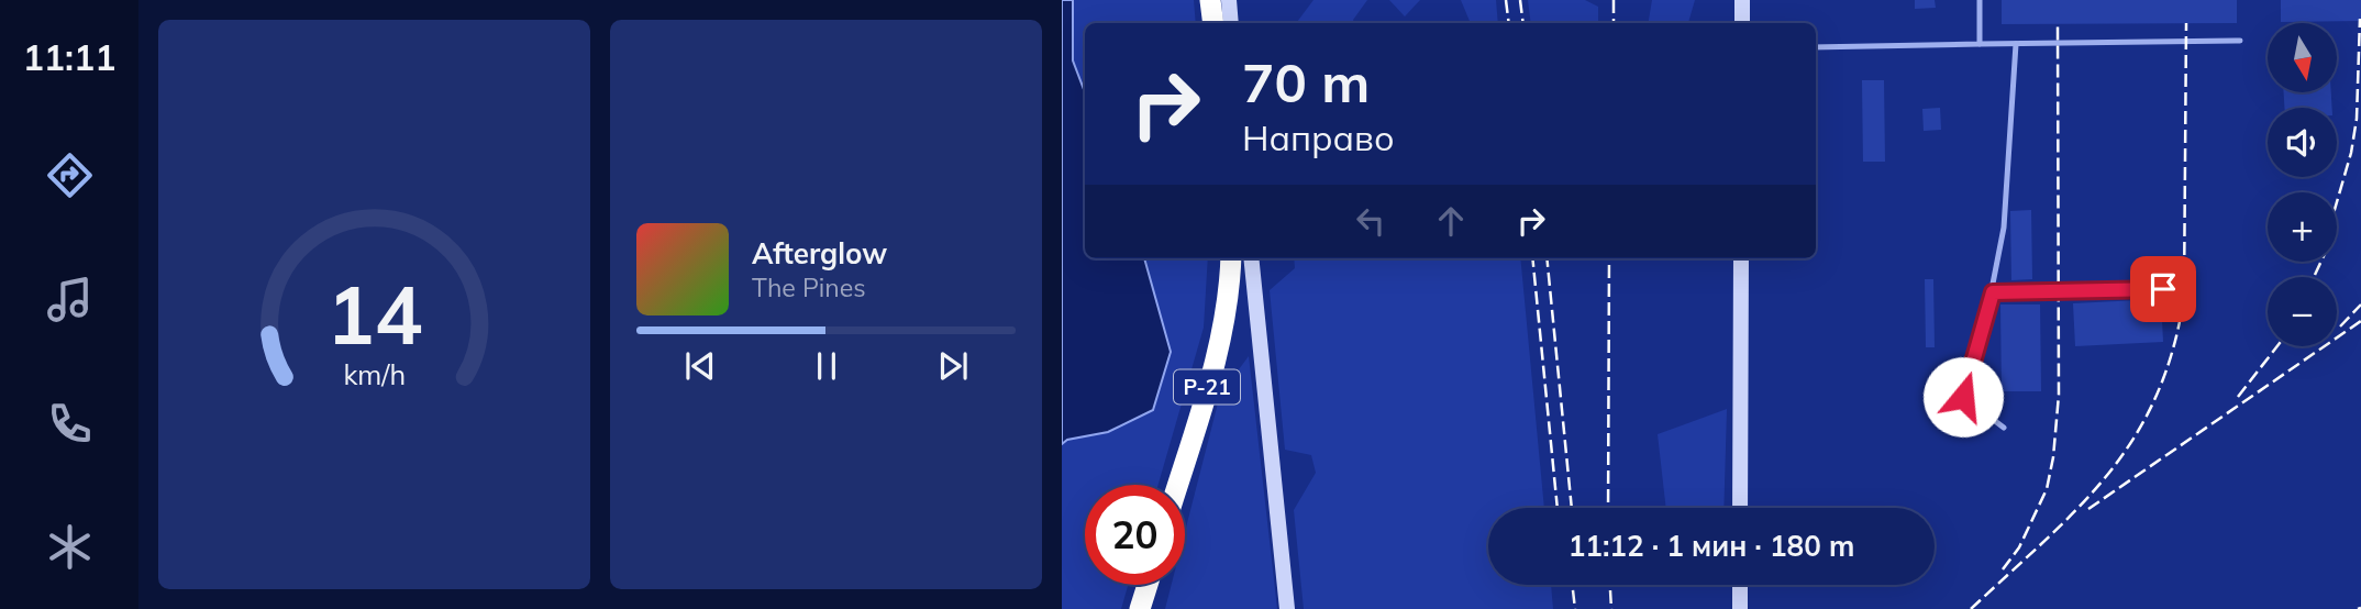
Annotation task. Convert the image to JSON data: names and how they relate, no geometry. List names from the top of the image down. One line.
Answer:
{"streets":{"highway":["Р-21"]},"north":"bottom","page":{"tabs":"11:11","map_buttons":["+","−"],"turn":["70 m","Направо"],"song":["Afterglow","The Pines"],"limit":"20","trip":"11:12 · 1 мин · 180 m","gauge":["14","km/h"]}}
